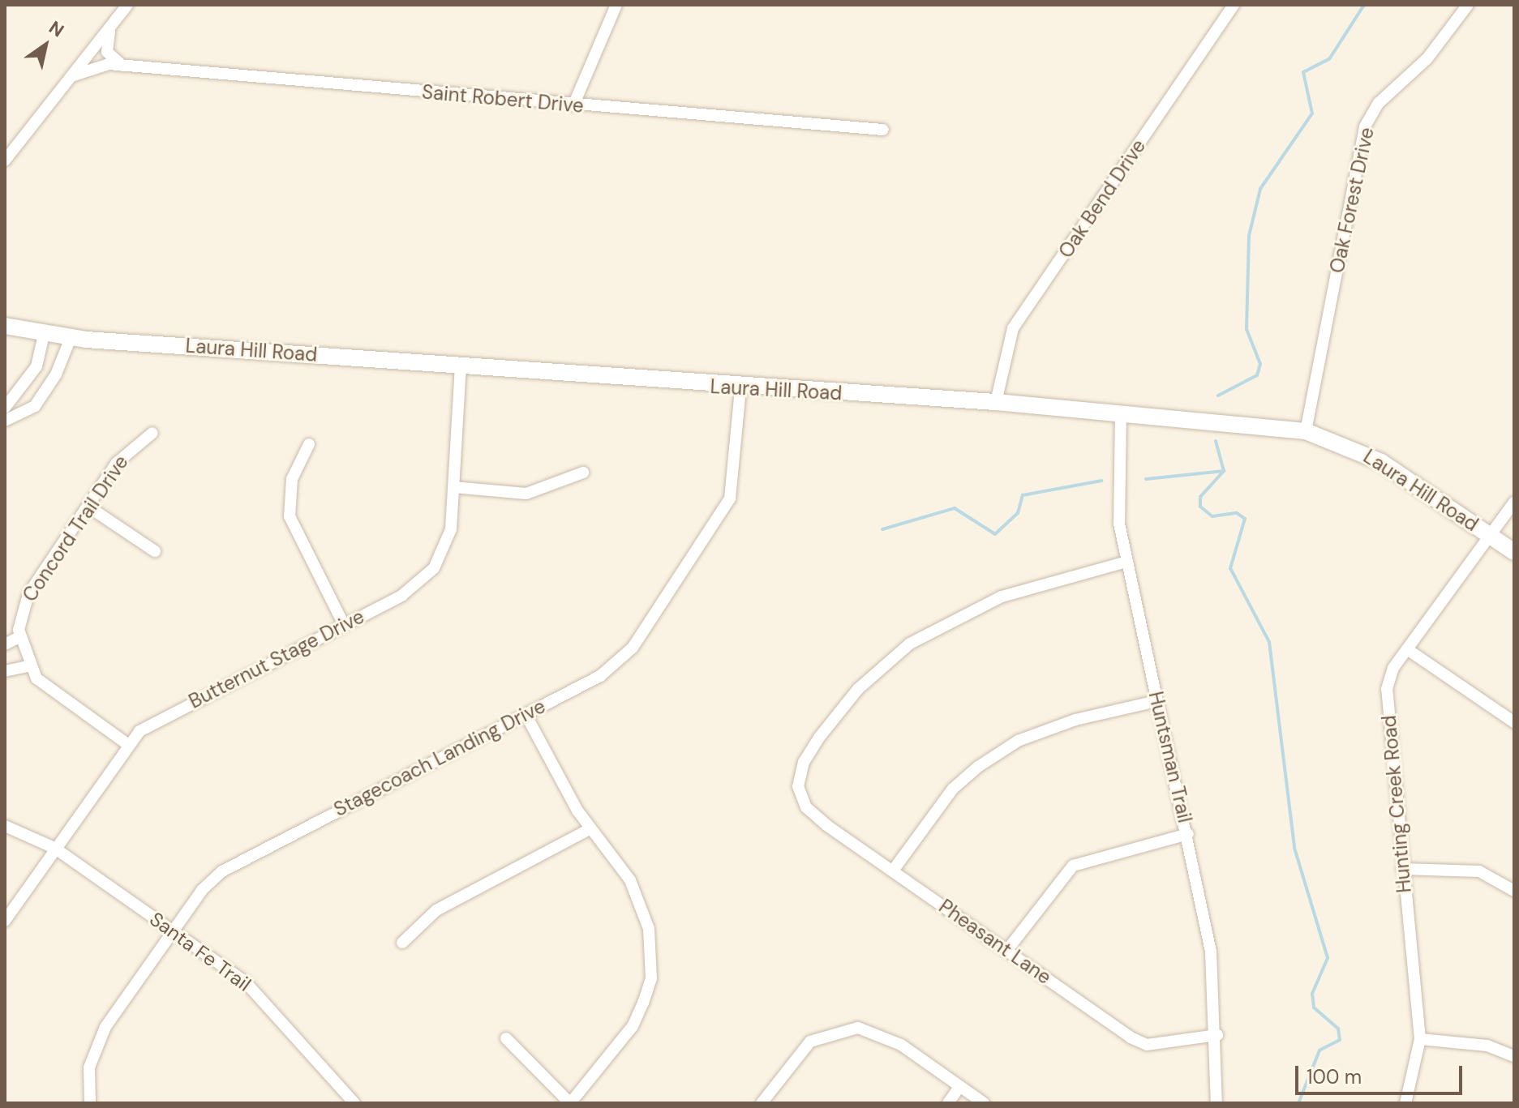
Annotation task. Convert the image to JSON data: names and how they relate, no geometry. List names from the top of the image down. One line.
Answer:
{"streets":{"main road":["Laura Hill Road"],"street":["Saint Robert Drive","Oak Bend Drive","Oak Forest Drive","Concord Trail Drive","Butternut Stage Drive","Huntsman Trail","Stagecoach Landing Drive","Hunting Creek Road","Pheasant Lane","Santa Fe Trail"]},"crossings":[["Oak Bend Drive","Laura Hill Road"],["Oak Forest Drive","Laura Hill Road"],["Laura Hill Road","Butternut Stage Drive"],["Laura Hill Road","Huntsman Trail"],["Laura Hill Road","Stagecoach Landing Drive"],["Laura Hill Road","Hunting Creek Road"],["Concord Trail Drive","Butternut Stage Drive"],["Butternut Stage Drive","Santa Fe Trail"],["Huntsman Trail","Pheasant Lane"],["Stagecoach Landing Drive","Santa Fe Trail"]],"scale_bar":"100 m","north":"top right"}
